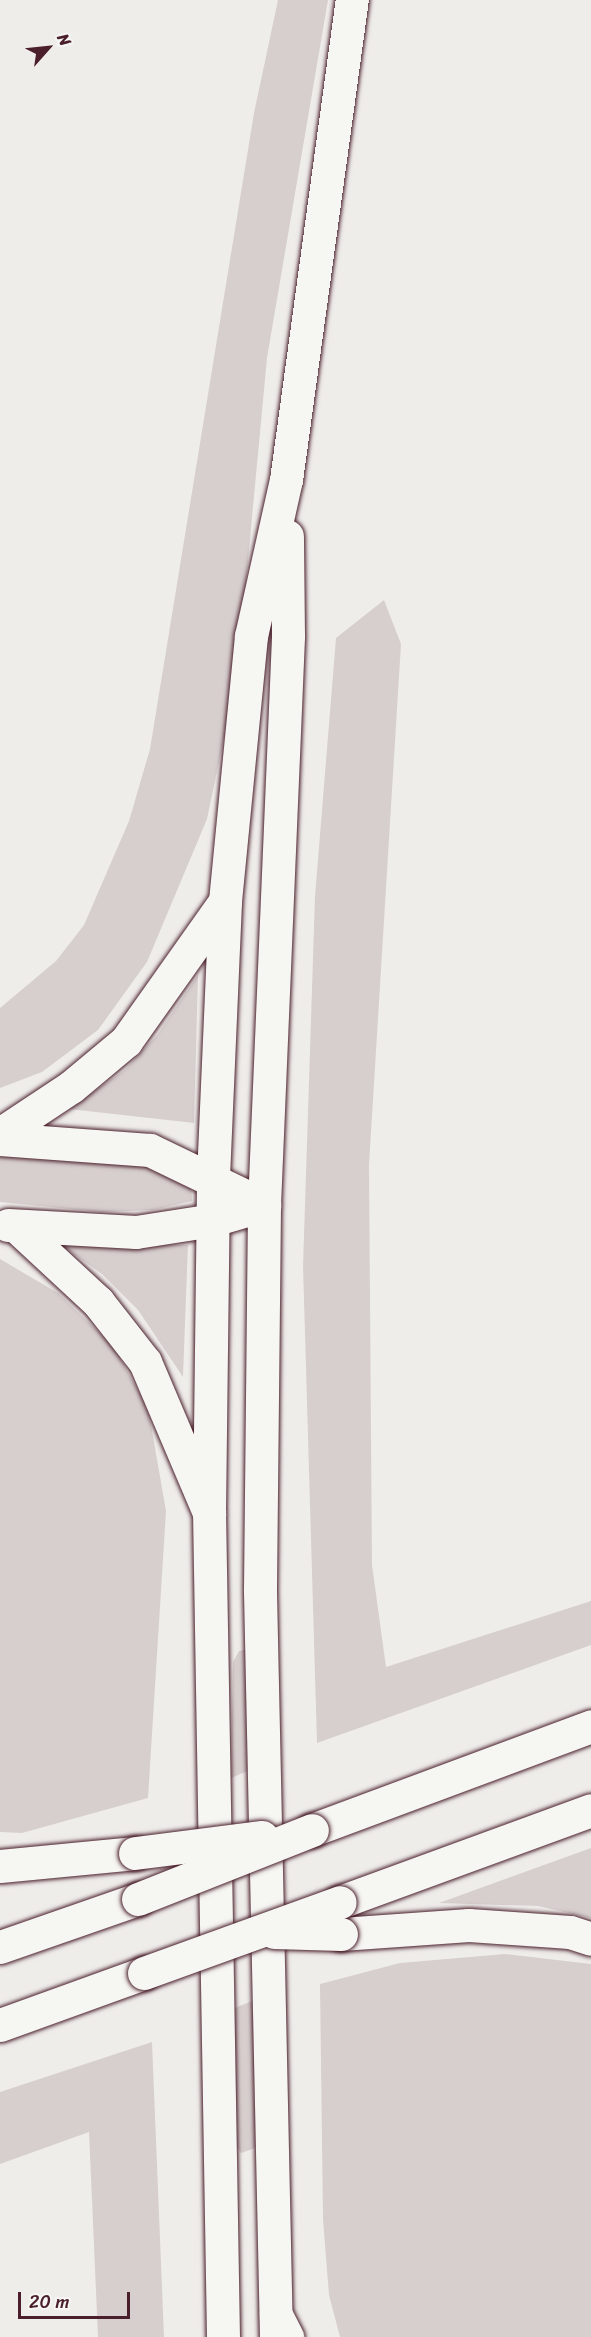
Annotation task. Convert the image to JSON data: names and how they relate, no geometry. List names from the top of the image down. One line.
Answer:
{"scale_bar":"20 m","north":"top right"}
